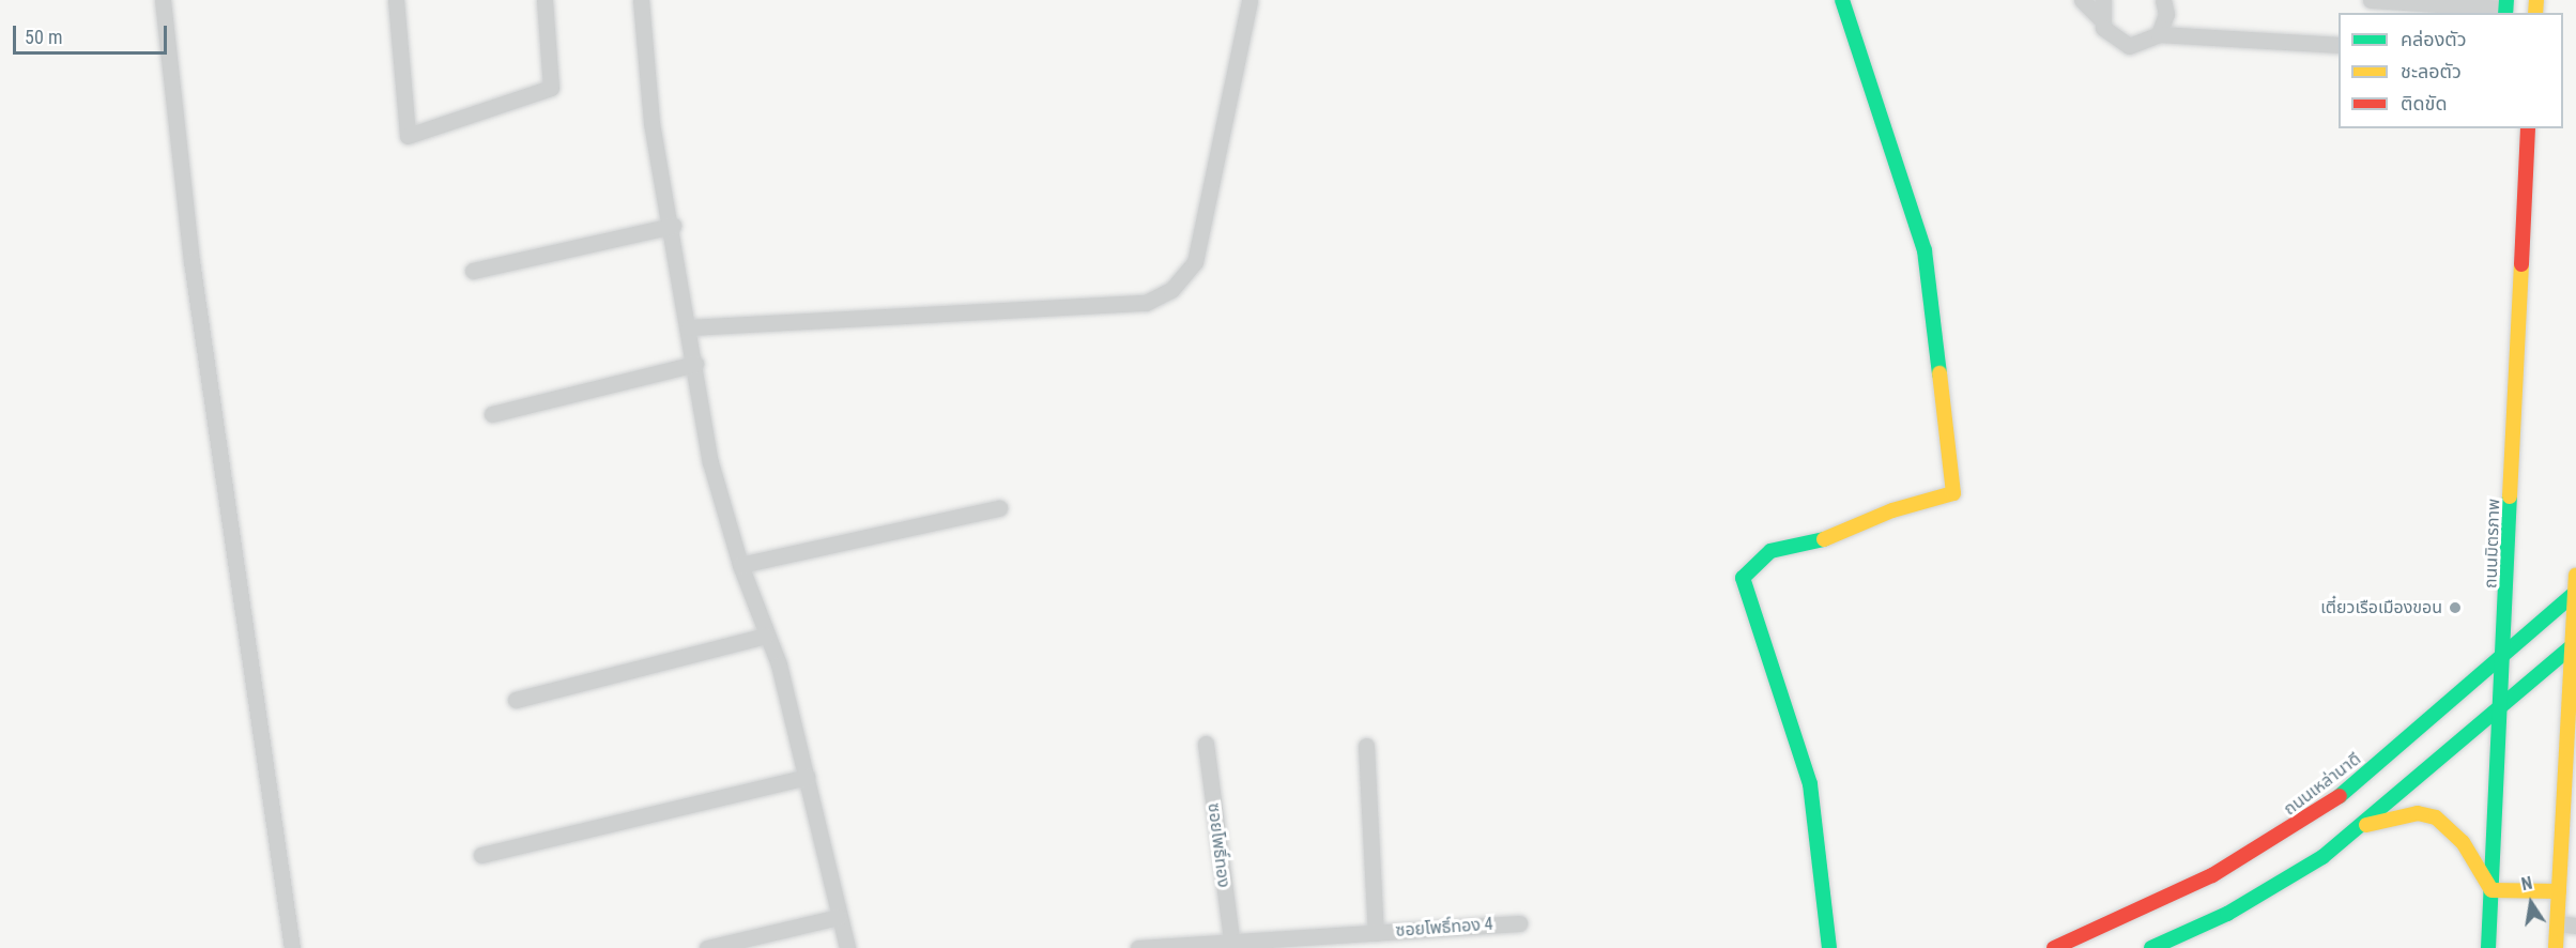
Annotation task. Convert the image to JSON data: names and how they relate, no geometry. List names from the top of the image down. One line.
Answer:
{"streets":{"main road":["ถนนมิตรภาพ","ถนนเหล่านาดี"],"street":["ซอยโพธิ์ทอง","ซอยโพธิ์ทอง 4"]},"crossings":[["ถนนมิตรภาพ","ถนนเหล่านาดี"],["ซอยโพธิ์ทอง","ซอยโพธิ์ทอง 4"]],"places":["เตี๋ยวเรือเมืองขอน"],"legend":["คล่องตัว","ชะลอตัว","ติดขัด"],"scale_bar":"50 m","north":"top"}
